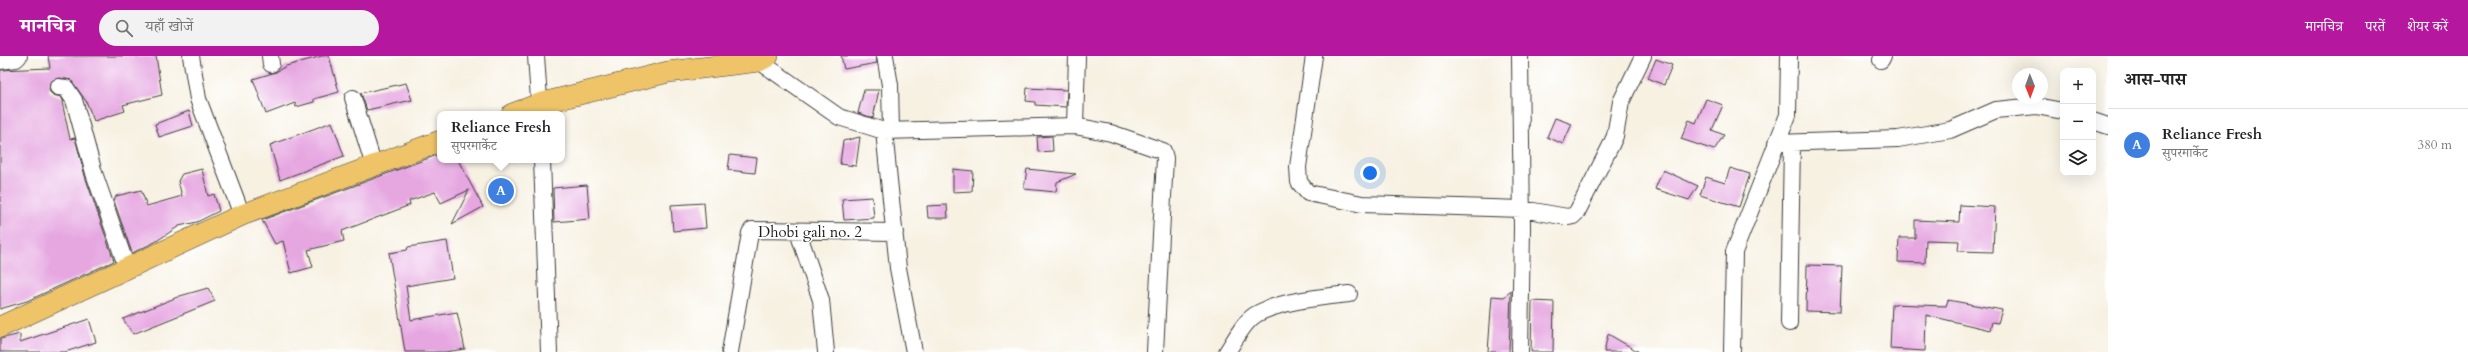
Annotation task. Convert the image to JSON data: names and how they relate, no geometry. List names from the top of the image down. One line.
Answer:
{"streets":{"street":["Dhobi gali no. 2"]},"north":"bottom","page":{"header":"मानचित्र","search":"यहाँ खोजें","nav":["मानचित्र","परतें","शेयर करें"],"heading":"आस-पास","map_buttons":["+","−"],"list":[{"mark":"A","name":"Reliance Fresh","note":"सुपरमार्केट","value":"380 m"}],"popup":["Reliance Fresh","सुपरमार्केट"],"pins":"A"}}
